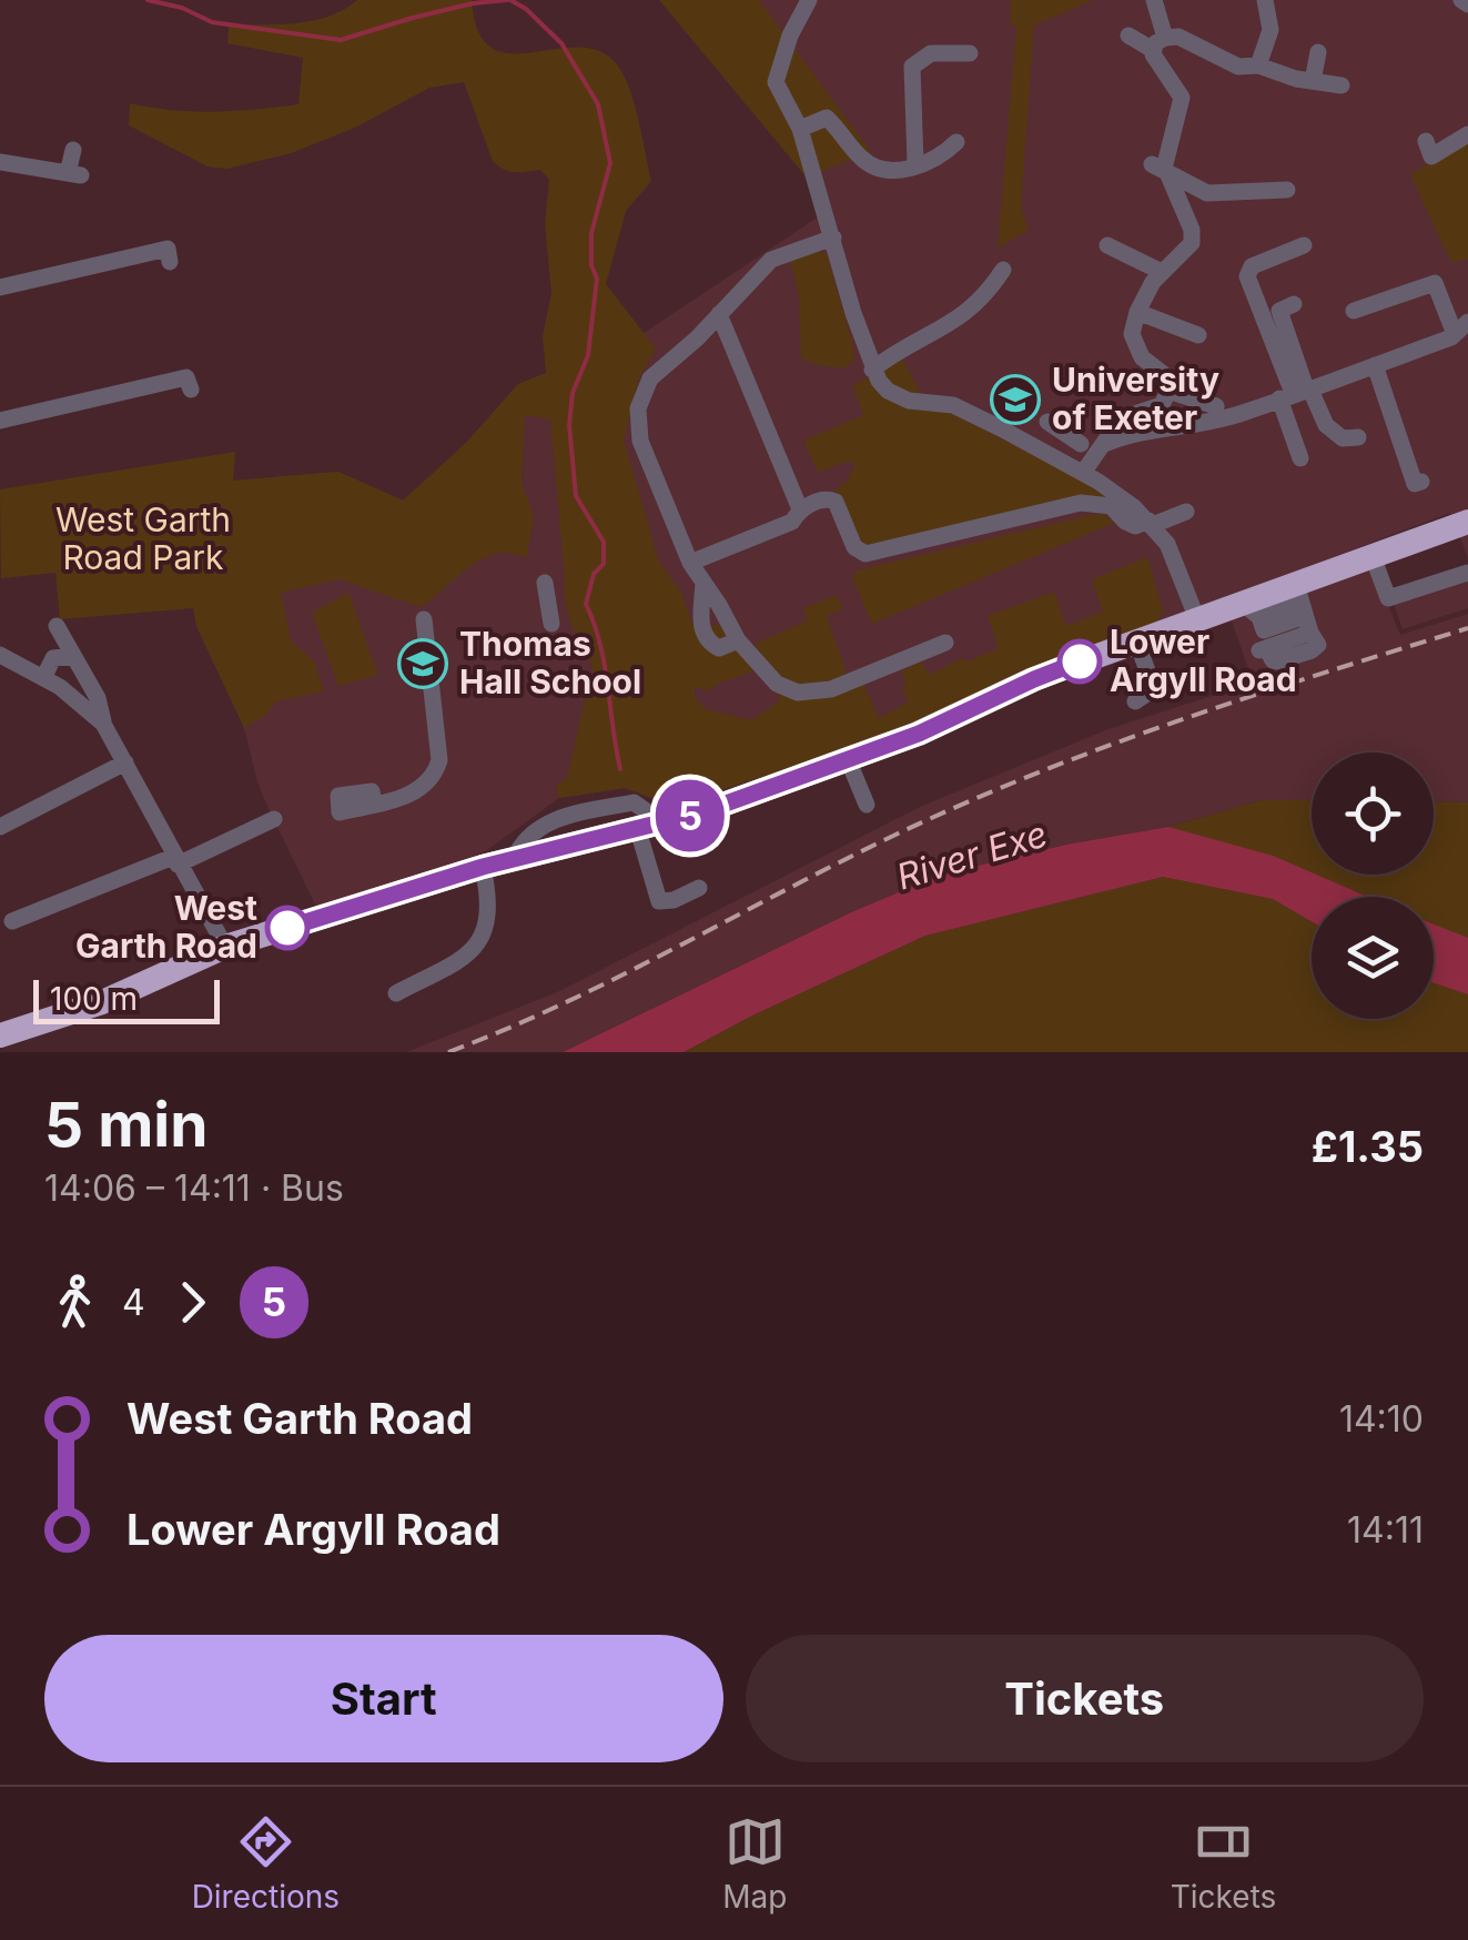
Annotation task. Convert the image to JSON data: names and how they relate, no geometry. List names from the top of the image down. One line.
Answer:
{"water":["River Exe"],"parks":["West Garth Road Park"],"places":{"school or university":["University of Exeter","Thomas Hall School"],"other":["Lower Argyll Road","West Garth Road"]},"lines":["bus line 5"],"scale_bar":"100 m","page":{"on_map":"5","scale":"100 m","heading":["5 min","14:06 – 14:11 · Bus","£1.35"],"legs":["4","5"],"list":[{"name":"West Garth Road","value":"14:10"},{"name":"Lower Argyll Road","value":"14:11"}],"buttons":["Start","Tickets"],"tabs":["Directions","Map","Tickets"]}}
